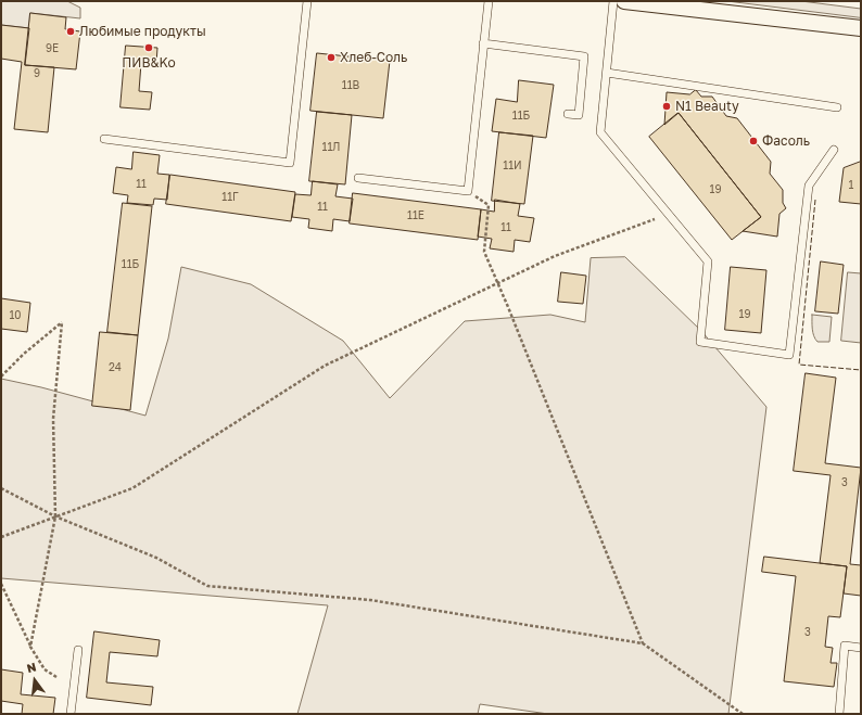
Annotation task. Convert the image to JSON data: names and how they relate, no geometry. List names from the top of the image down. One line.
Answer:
{"places":["Любимые продукты","ПИВ&Ko","Хлеб-Соль","N1 Beauty","Фасоль"],"house_numbers":["9Е","9","11В","11Б","11Л","11И","11","1","19","11Г","11","11Е","11","11Б","19","10","24","3","3"],"north":"top"}
